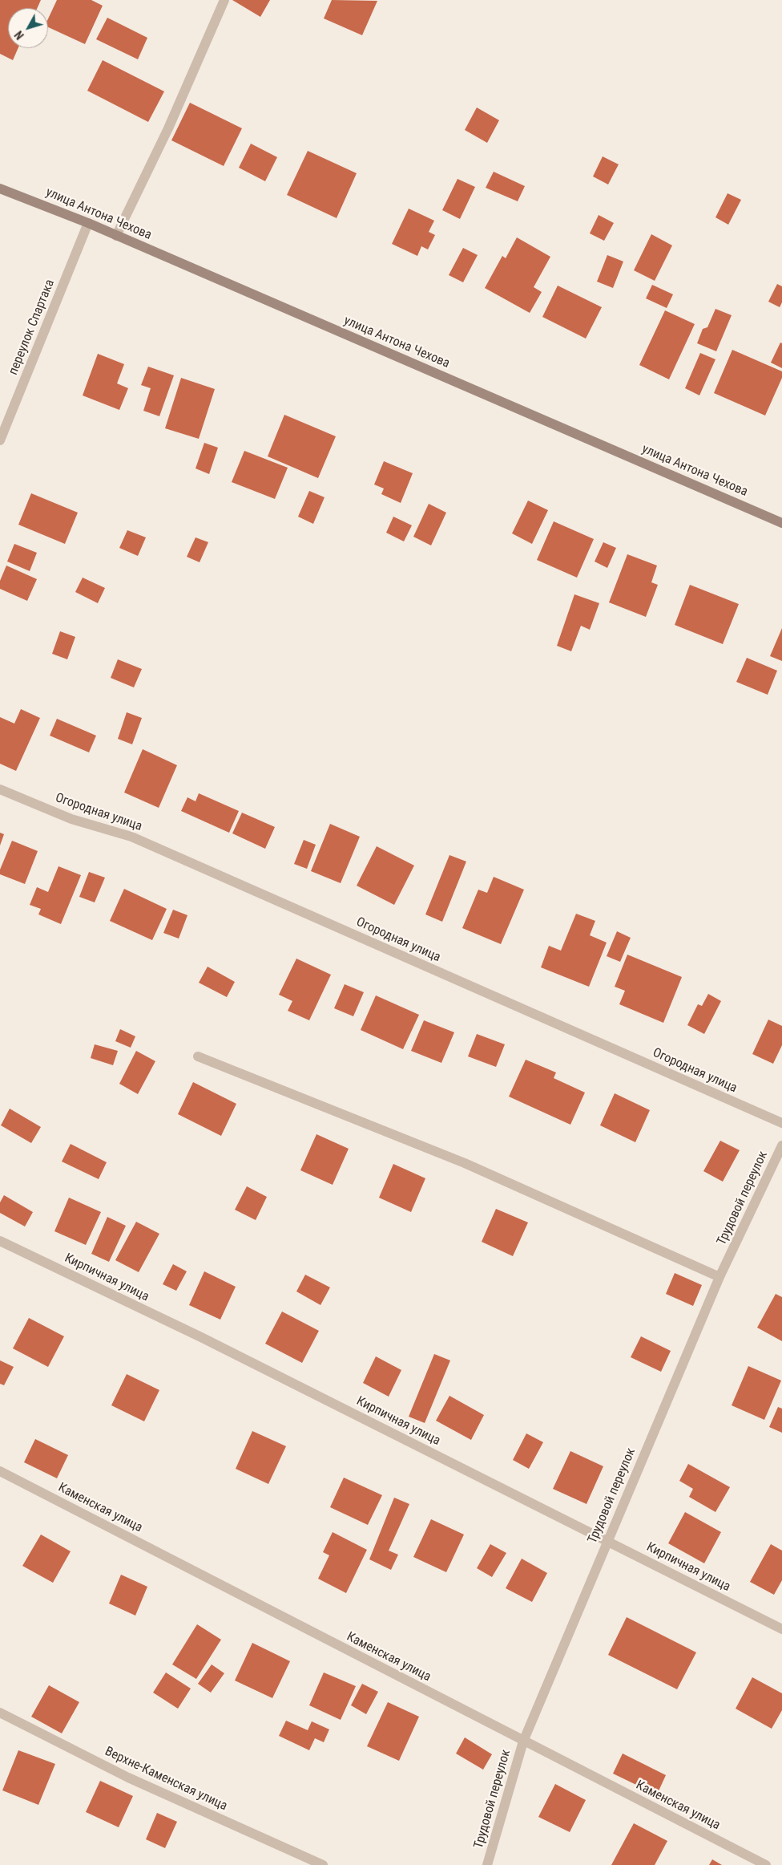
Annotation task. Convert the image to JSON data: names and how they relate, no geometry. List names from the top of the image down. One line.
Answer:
{"streets":{"street":["улица Антона Чехова","переулок Спартака","Огородная улица","Трудовой переулок","Кирпичная улица","Каменская улица","Верхне-Каменская улица"]},"crossings":[["улица Антона Чехова","переулок Спартака"],["Трудовой переулок","Кирпичная улица"],["Трудовой переулок","Каменская улица"]],"north":"bottom left"}
